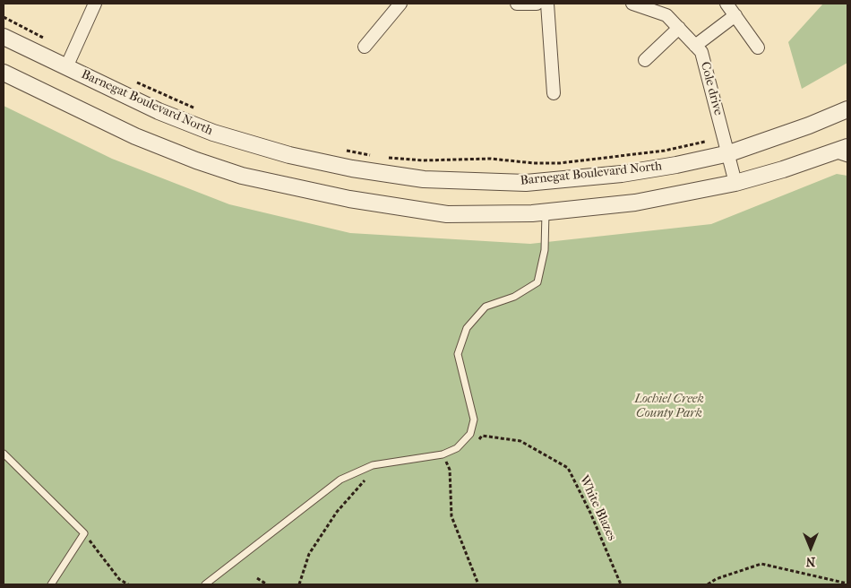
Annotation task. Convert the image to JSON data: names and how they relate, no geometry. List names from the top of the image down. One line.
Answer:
{"streets":{"street":["Cole drive","Barnegat Boulevard North"],"path":["White Blazes"]},"crossings":[["Cole drive","Barnegat Boulevard North"]],"parks":["Lochiel Creek County Park"],"north":"bottom"}
